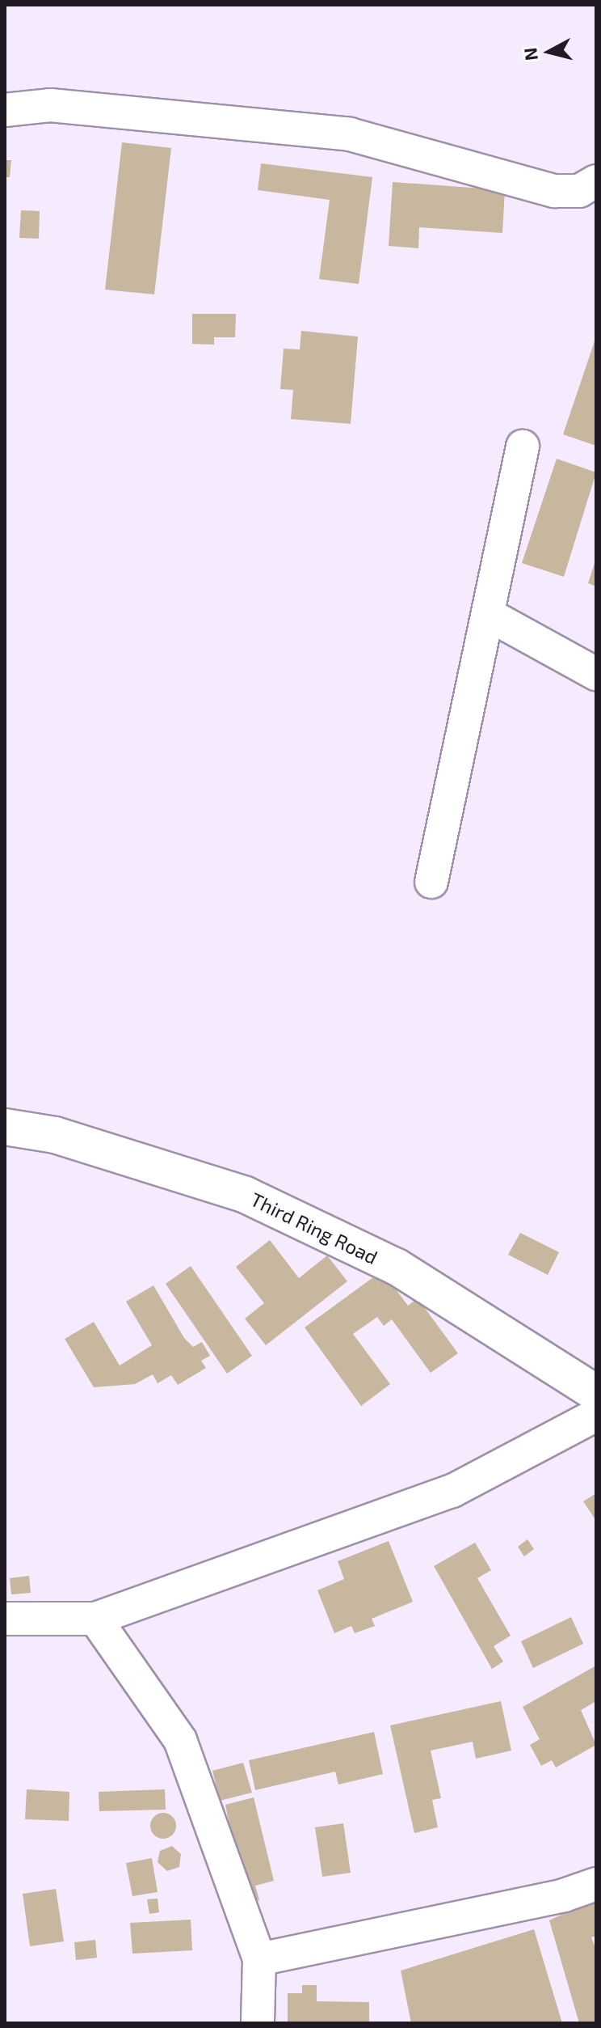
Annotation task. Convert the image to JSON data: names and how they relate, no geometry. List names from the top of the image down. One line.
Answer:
{"streets":{"street":["Third Ring Road"]},"north":"left"}
